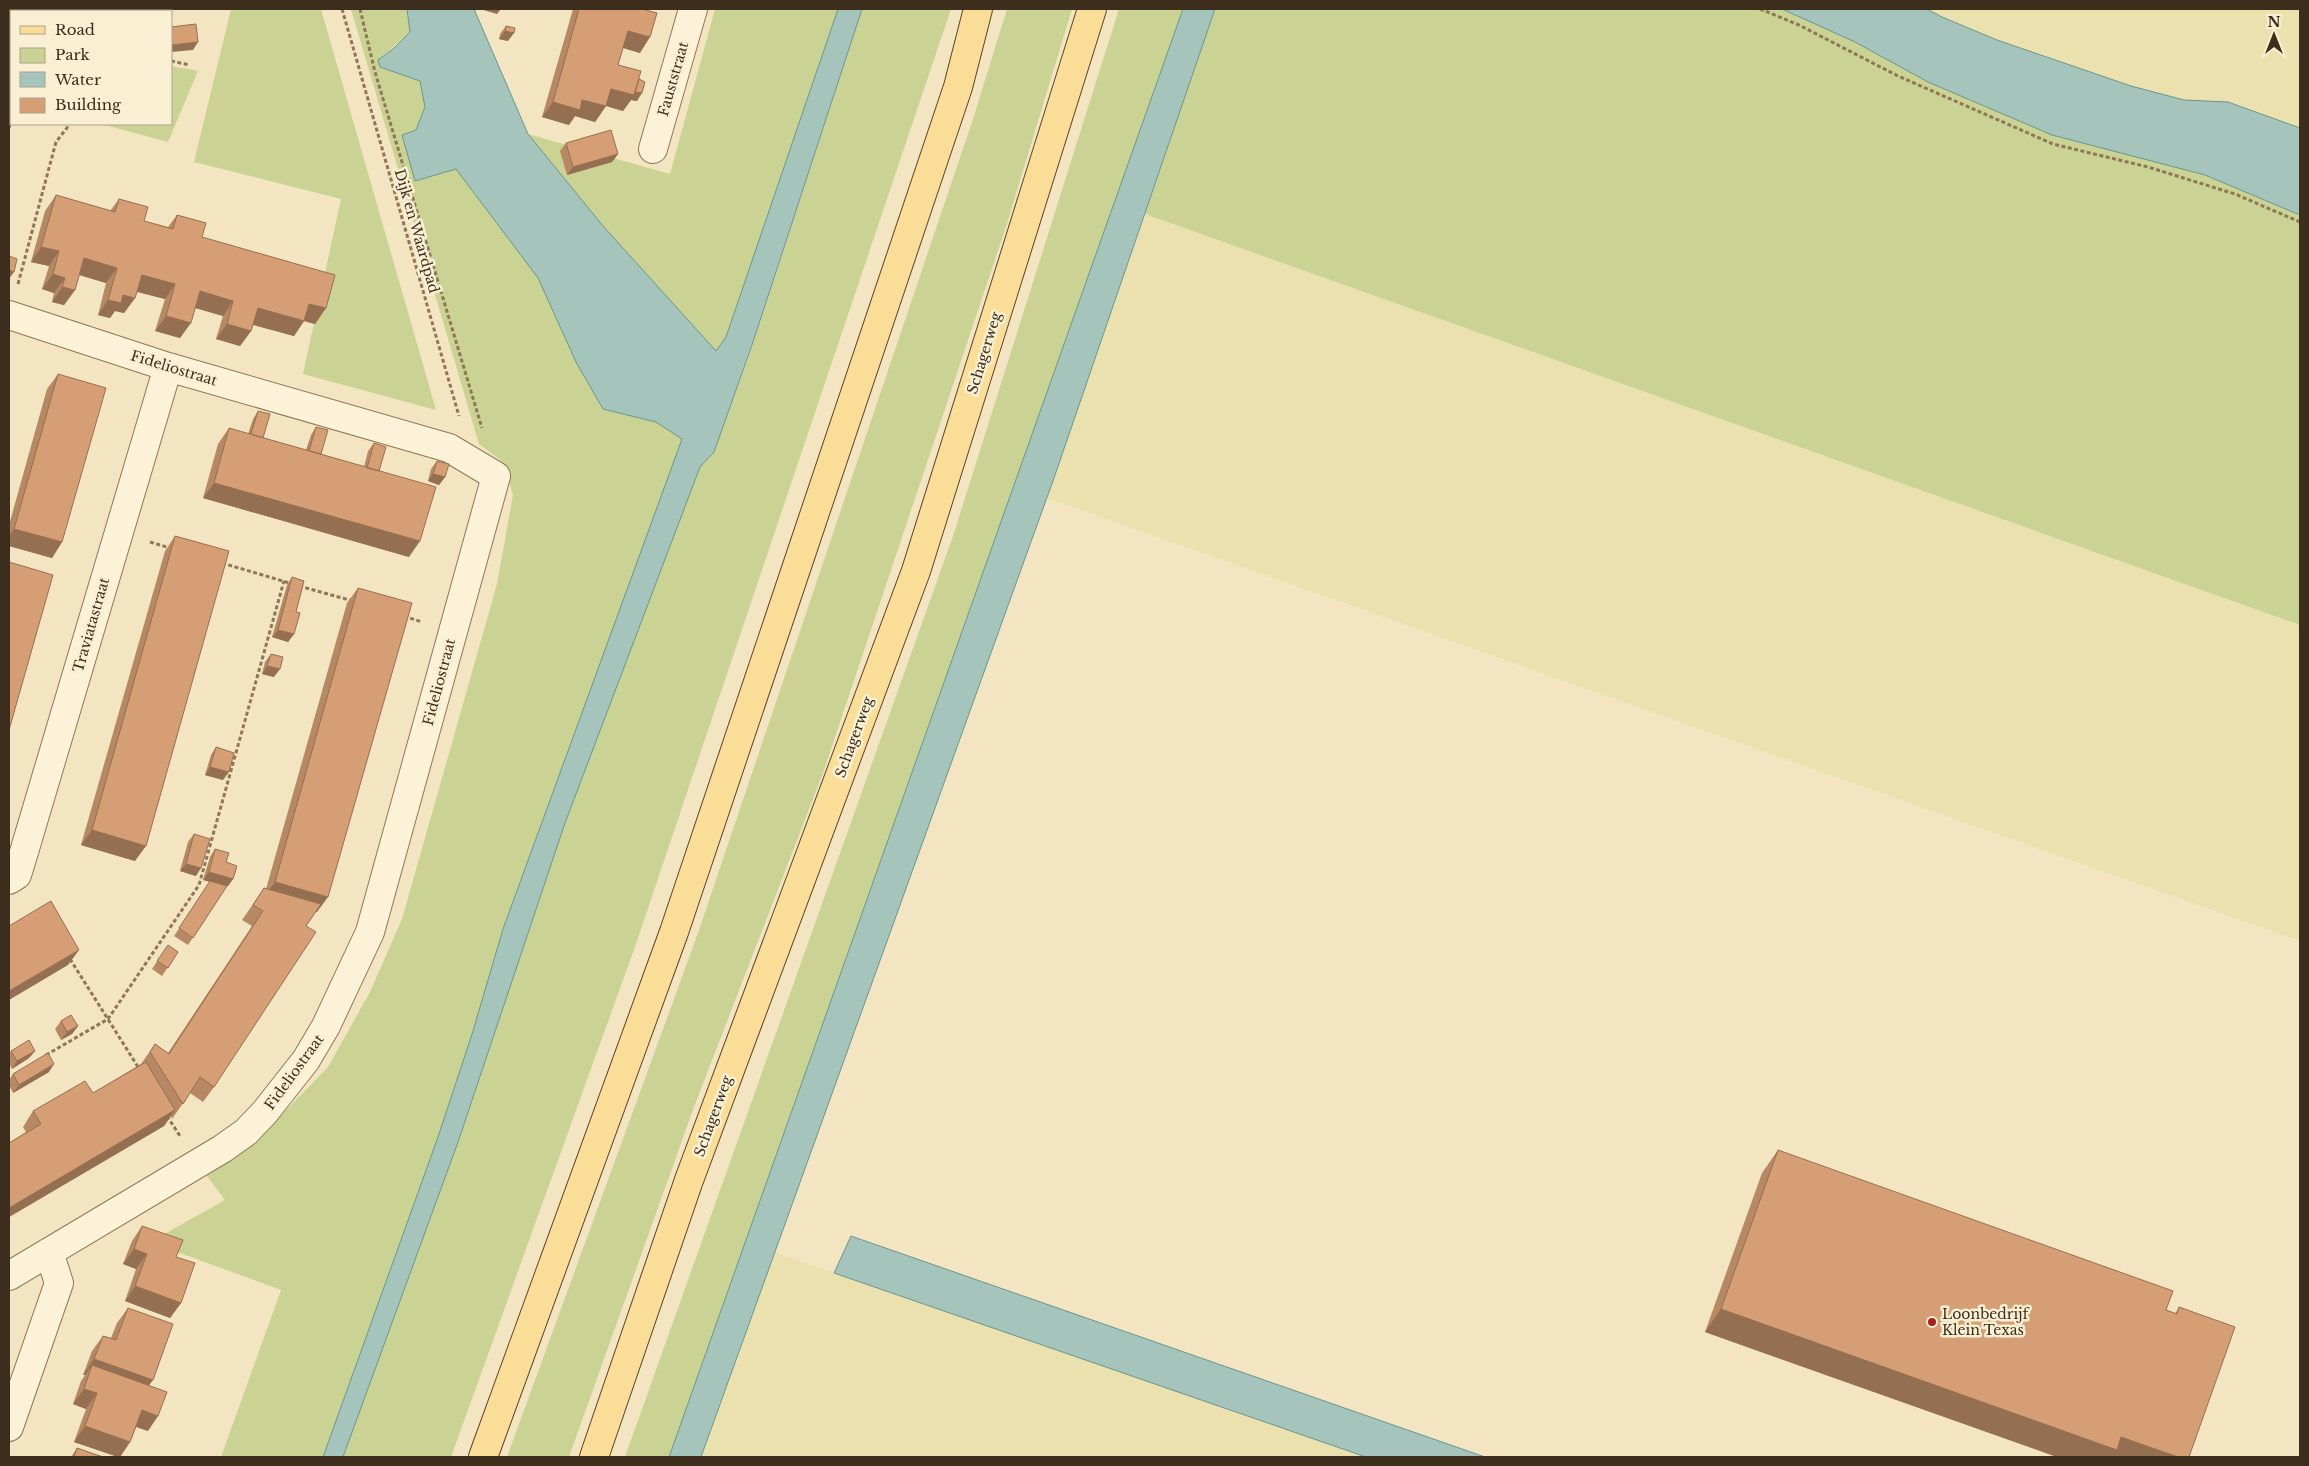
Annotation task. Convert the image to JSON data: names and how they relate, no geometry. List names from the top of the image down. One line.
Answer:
{"streets":{"main road":["Schagerweg"],"street":["Fauststraat","Fideliostraat","Traviatastraat"],"path":["Dijk en Waardpad"]},"crossings":[["Dijk en Waardpad","Fideliostraat"],["Fideliostraat","Traviatastraat"]],"places":["Loonbedrijf Klein Texas"],"legend":["Road","Park","Water","Building"],"north":"top"}
